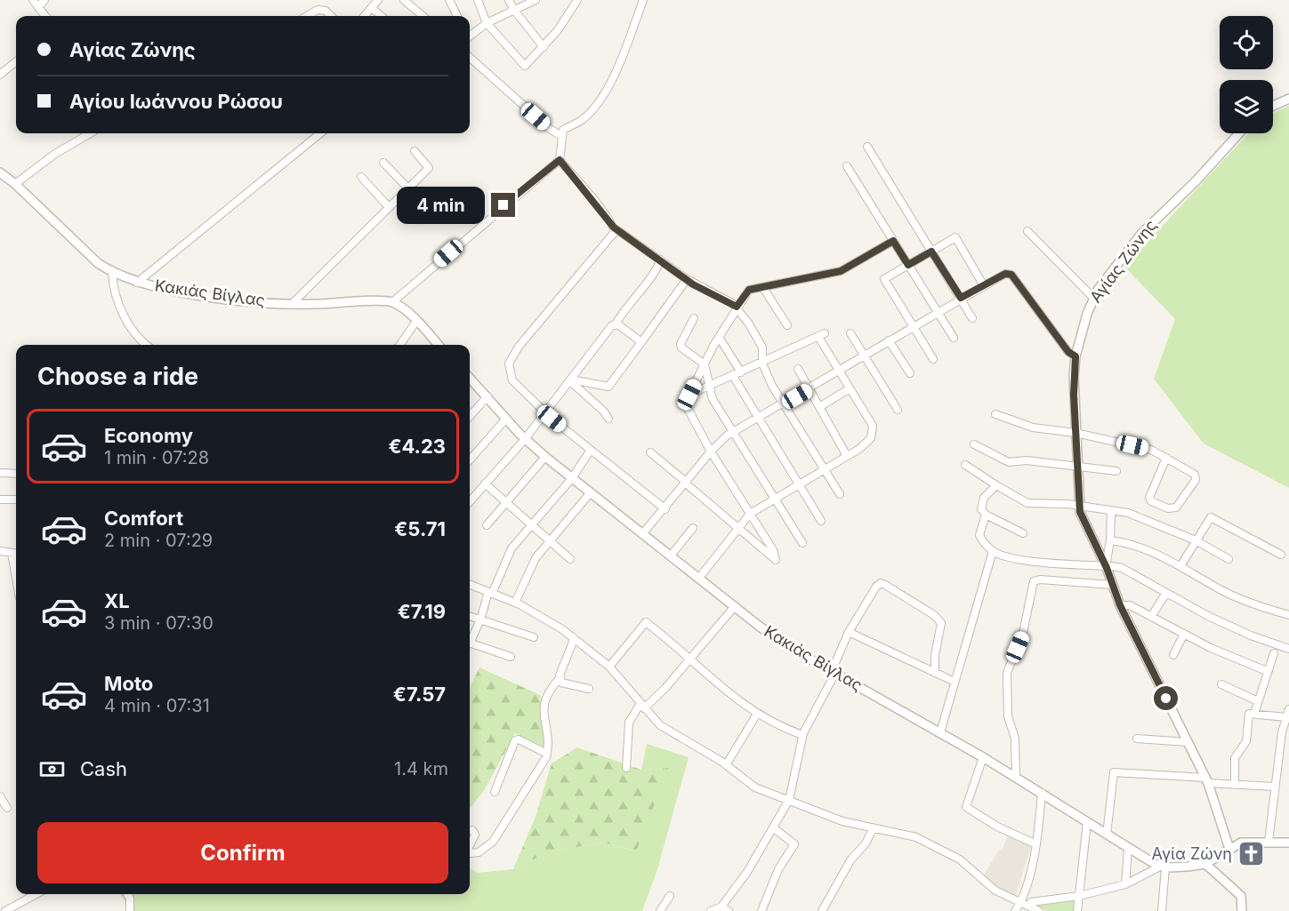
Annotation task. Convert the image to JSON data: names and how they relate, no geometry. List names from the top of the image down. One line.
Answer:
{"streets":{"street":["Αγίας Ζώνης","Κακιάς Βίγλας"]},"places":{"church":["Αγία Ζώνη"]},"page":{"banner":["Αγίας Ζώνης","Αγίου Ιωάννου Ρώσου"],"bubble":"4 min","heading":"Choose a ride","list":[{"name":"Economy","note":"1 min · 07:28","value":"€4.23"},{"name":"Comfort","note":"2 min · 07:29","value":"€5.71"},{"name":"XL","note":"3 min · 07:30","value":"€7.19"},{"name":"Moto","note":"4 min · 07:31","value":"€7.57"}],"pay":["Cash","1.4 km"],"buttons":"Confirm"}}
